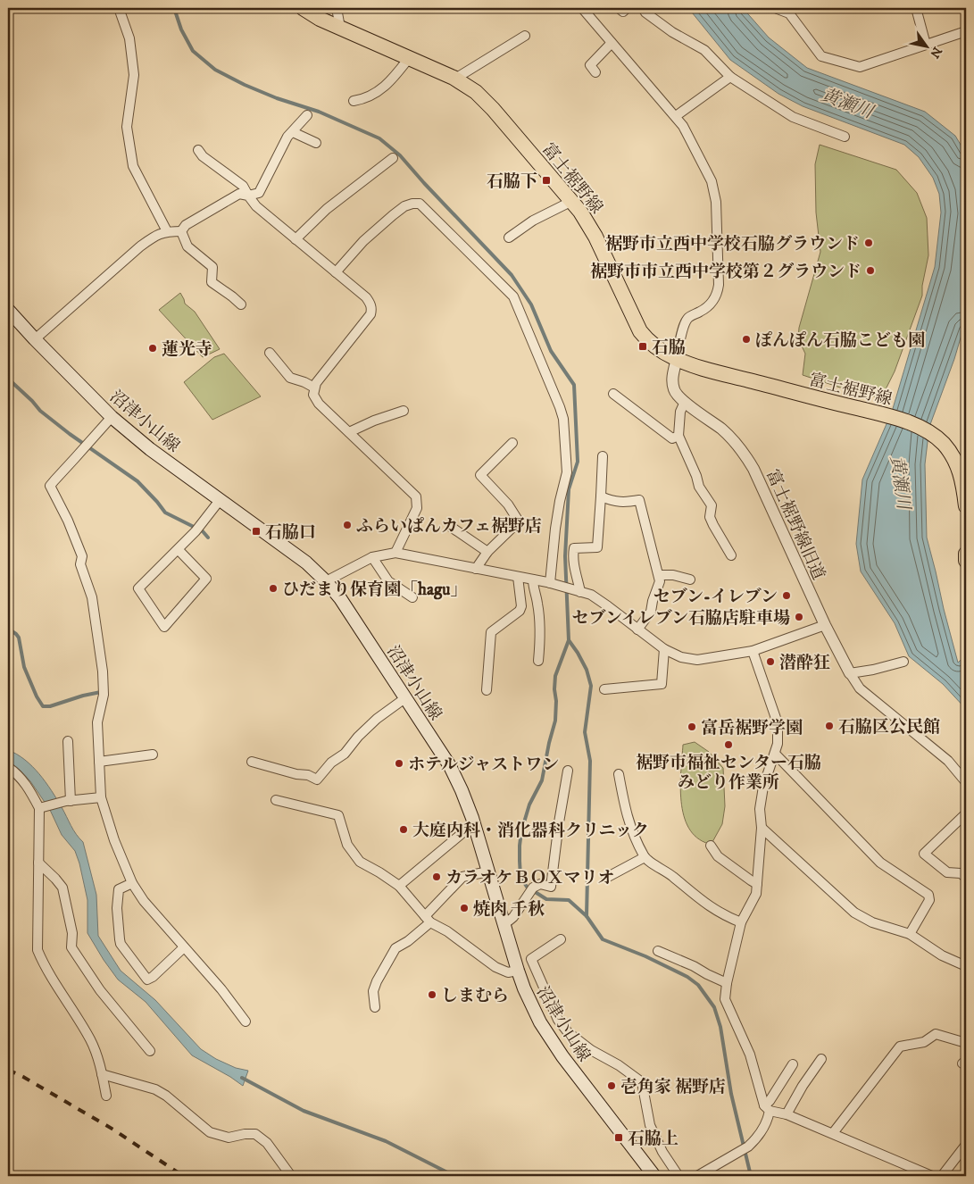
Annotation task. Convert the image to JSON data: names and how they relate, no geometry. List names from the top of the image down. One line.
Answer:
{"streets":{"main road":["富士裾野線","沼津小山線"],"street":["富士裾野線旧道"]},"crossings":[["富士裾野線","富士裾野線旧道"]],"water":["黄瀬川"],"places":{"transit":["石脇下","石脇","石脇口","石脇上"],"other":["裾野市立西中学校石脇グラウンド","裾野市市立西中学校第２グラウンド","ぽんぽん石脇こども園","蓮光寺","ふらいぱんカフェ裾野店","ひだまり保育園「hagu」","セブン-イレブン","セブンイレブン石脇店駐車場","潜酔狂","石脇区公民館","富岳裾野学園","裾野市福祉センター石脇 みどり作業所","ホテルジャストワン","大庭内科・消化器科クリニック","カラオケＢＯＸマリオ","焼肉 千秋","しまむら","壱角家 裾野店"]},"north":"bottom right"}
